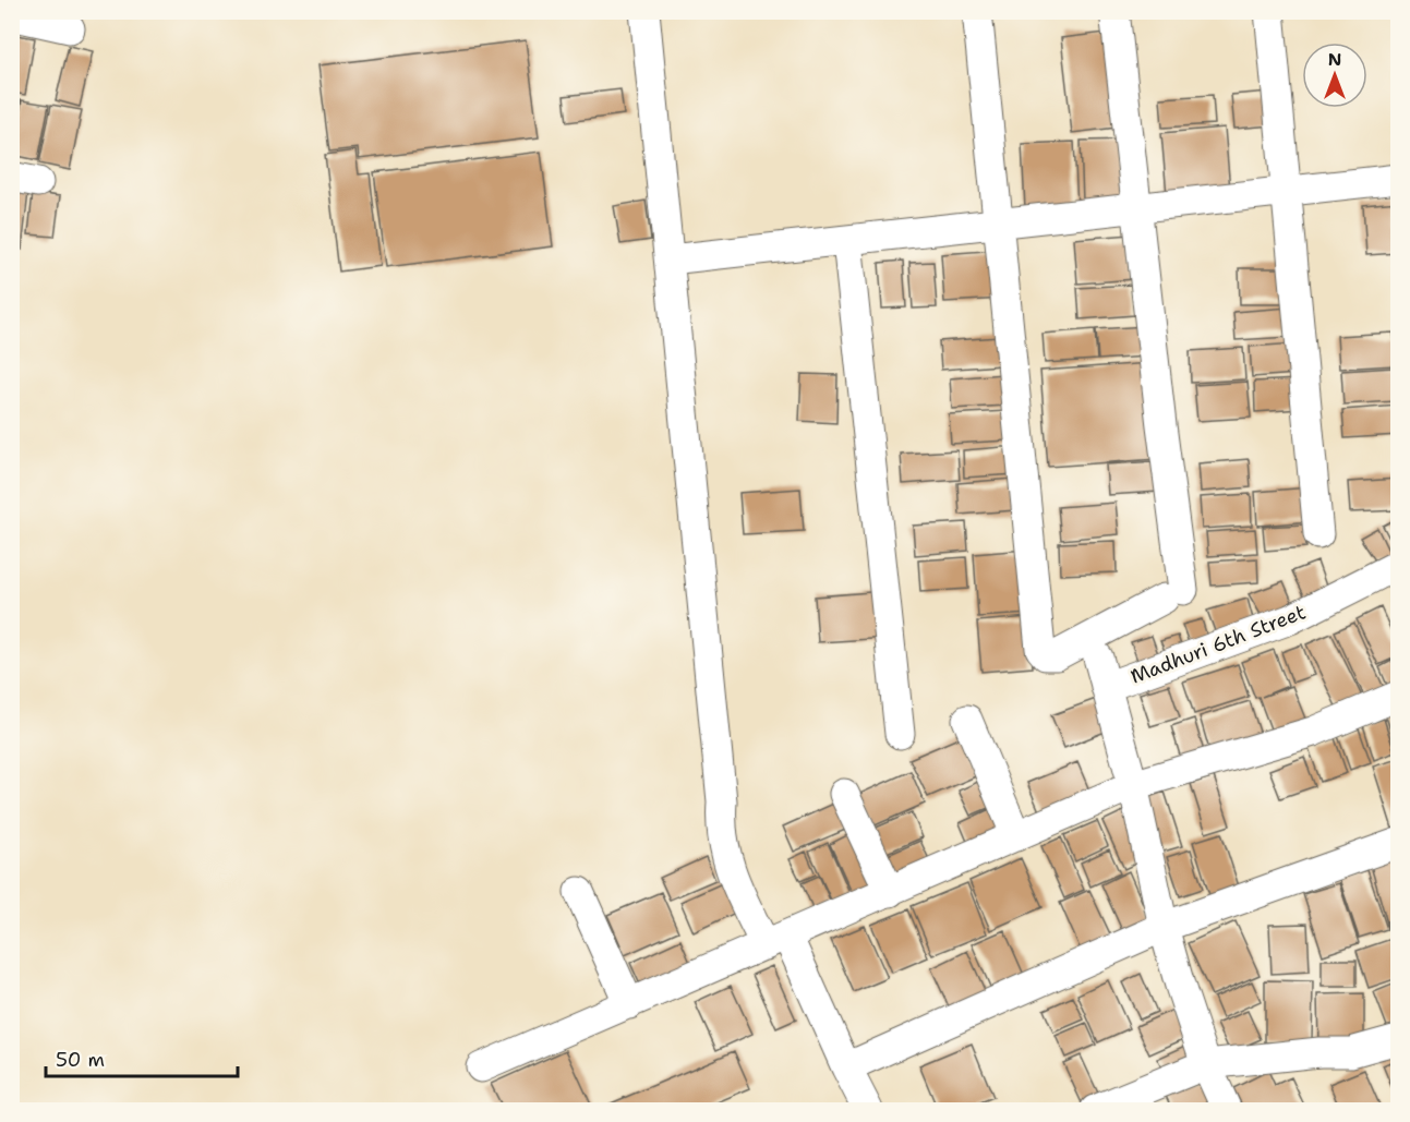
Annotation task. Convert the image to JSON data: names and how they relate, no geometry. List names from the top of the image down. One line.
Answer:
{"streets":{"street":["Madhuri 6th Street"]},"scale_bar":"50 m","north":"top"}
